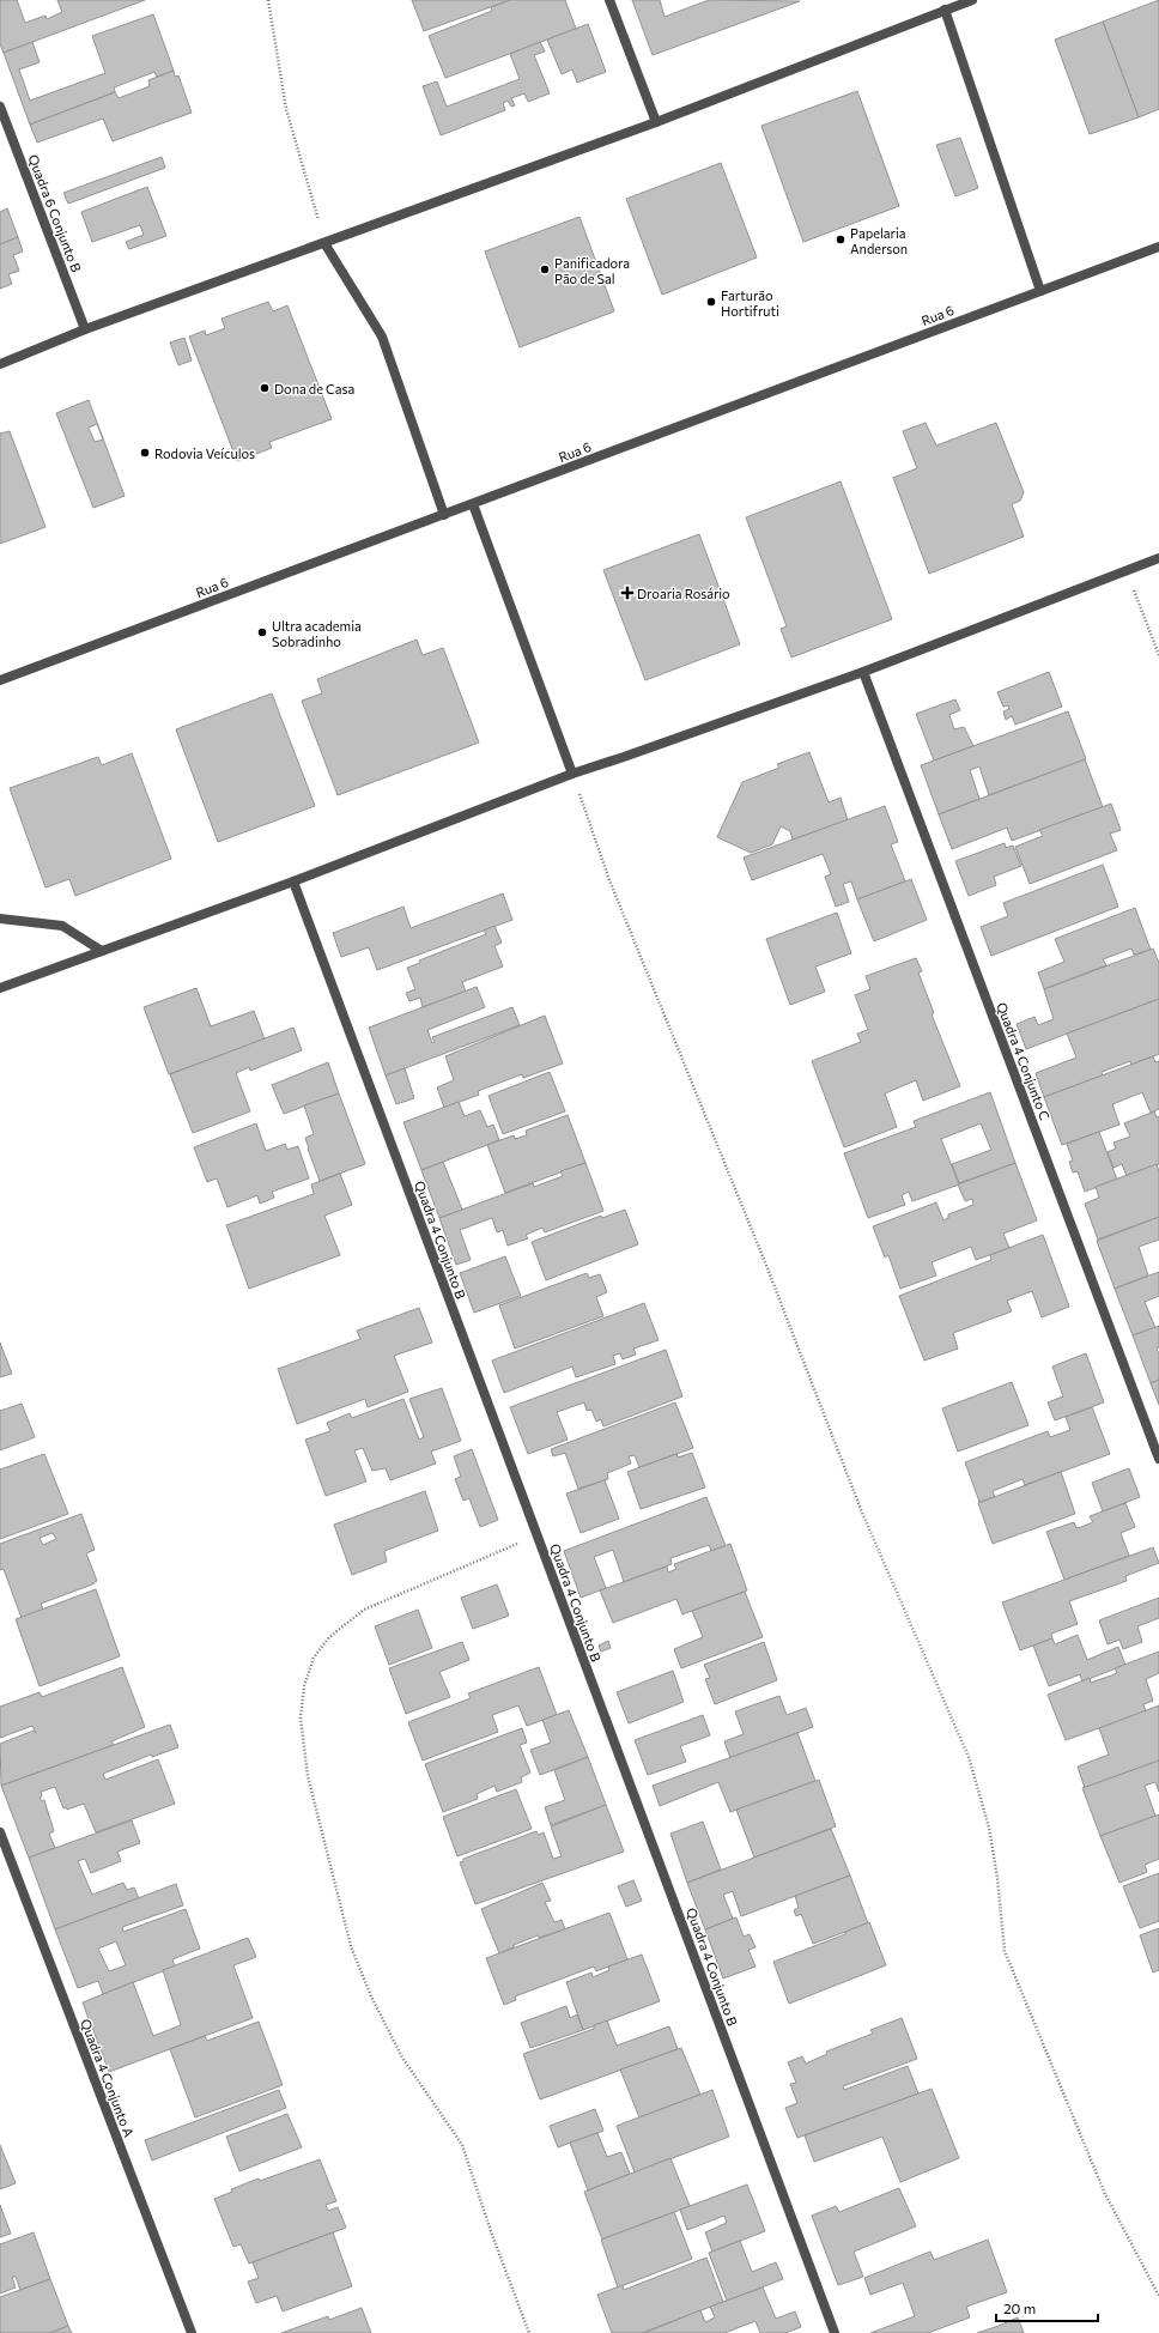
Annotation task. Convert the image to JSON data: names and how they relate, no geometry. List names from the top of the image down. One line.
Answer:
{"streets":{"street":["Quadra 6 Conjunto B","Rua 6","Quadra 4 Conjunto C","Quadra 4 Conjunto B","Quadra 4 Conjunto A"]},"places":{"other":["Papelaria Anderson","Panificadora Pão de Sal","Farturão Hortifruti","Dona de Casa","Rodovia Veículos","Ultra academia Sobradinho"],"health":["Droaria Rosário"]},"scale_bar":"20 m"}
